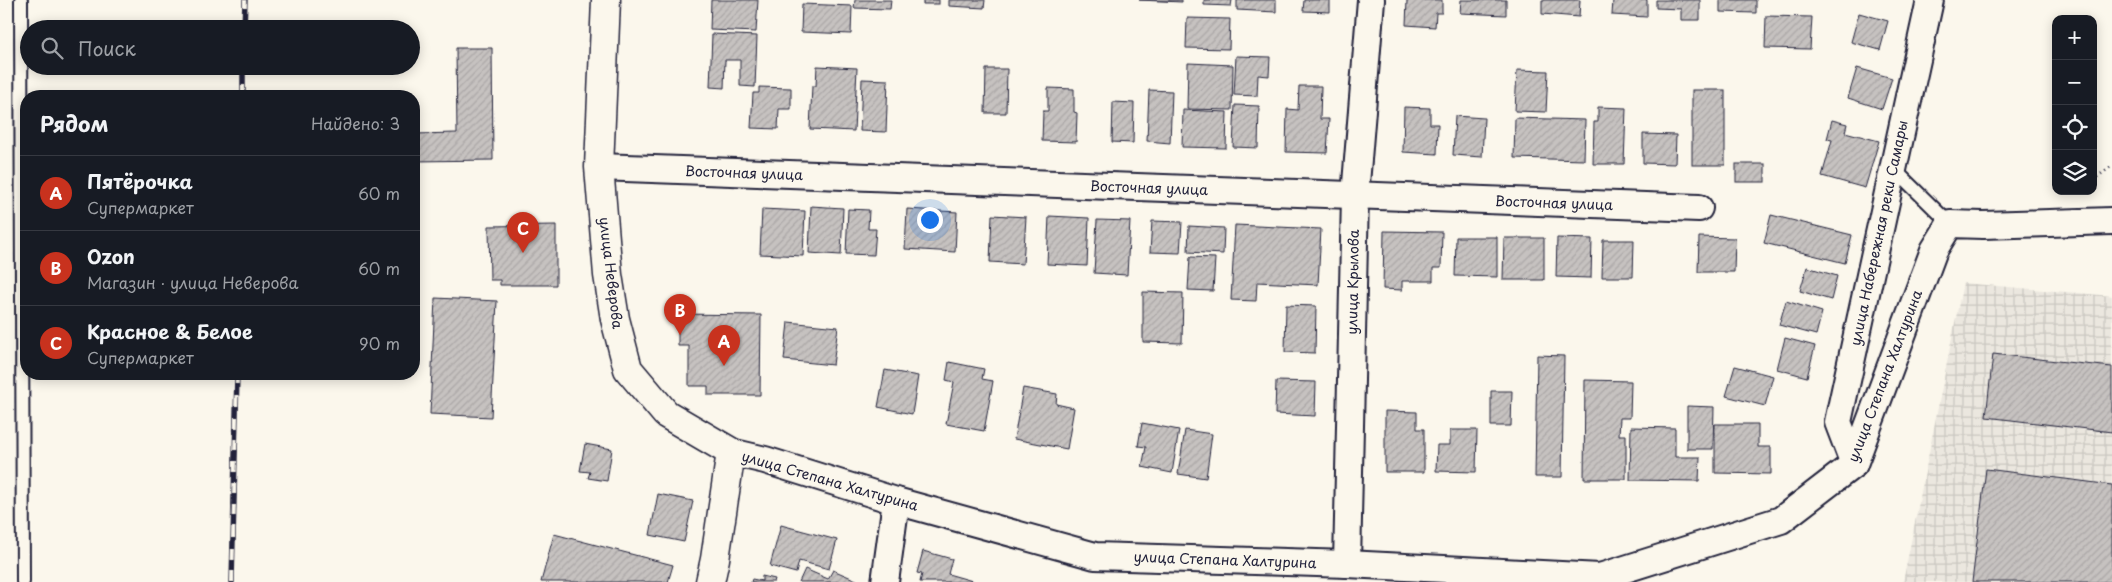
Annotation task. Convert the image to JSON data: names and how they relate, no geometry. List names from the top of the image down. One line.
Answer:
{"streets":{"street":["Восточная улица","улица Набережная реки Самары","улица Неверова","улица Крылова","улица Степана Халтурина"]},"crossings":[["Восточная улица","улица Неверова"],["Восточная улица","улица Крылова"],["улица Набережная реки Самары","улица Степана Халтурина"],["улица Неверова","улица Степана Халтурина"],["улица Крылова","улица Степана Халтурина"]],"page":{"map_buttons":["+","−"],"search":"Поиск","heading":["Рядом","Найдено: 3"],"list":[{"mark":"A","name":"Пятёрочка","note":"Супермаркет","value":"60 m"},{"mark":"B","name":"Ozon","note":"Магазин · улица Неверова","value":"60 m"},{"mark":"C","name":"Красное & Белое","note":"Супермаркет","value":"90 m"}],"pins":["C","B","A"]}}
